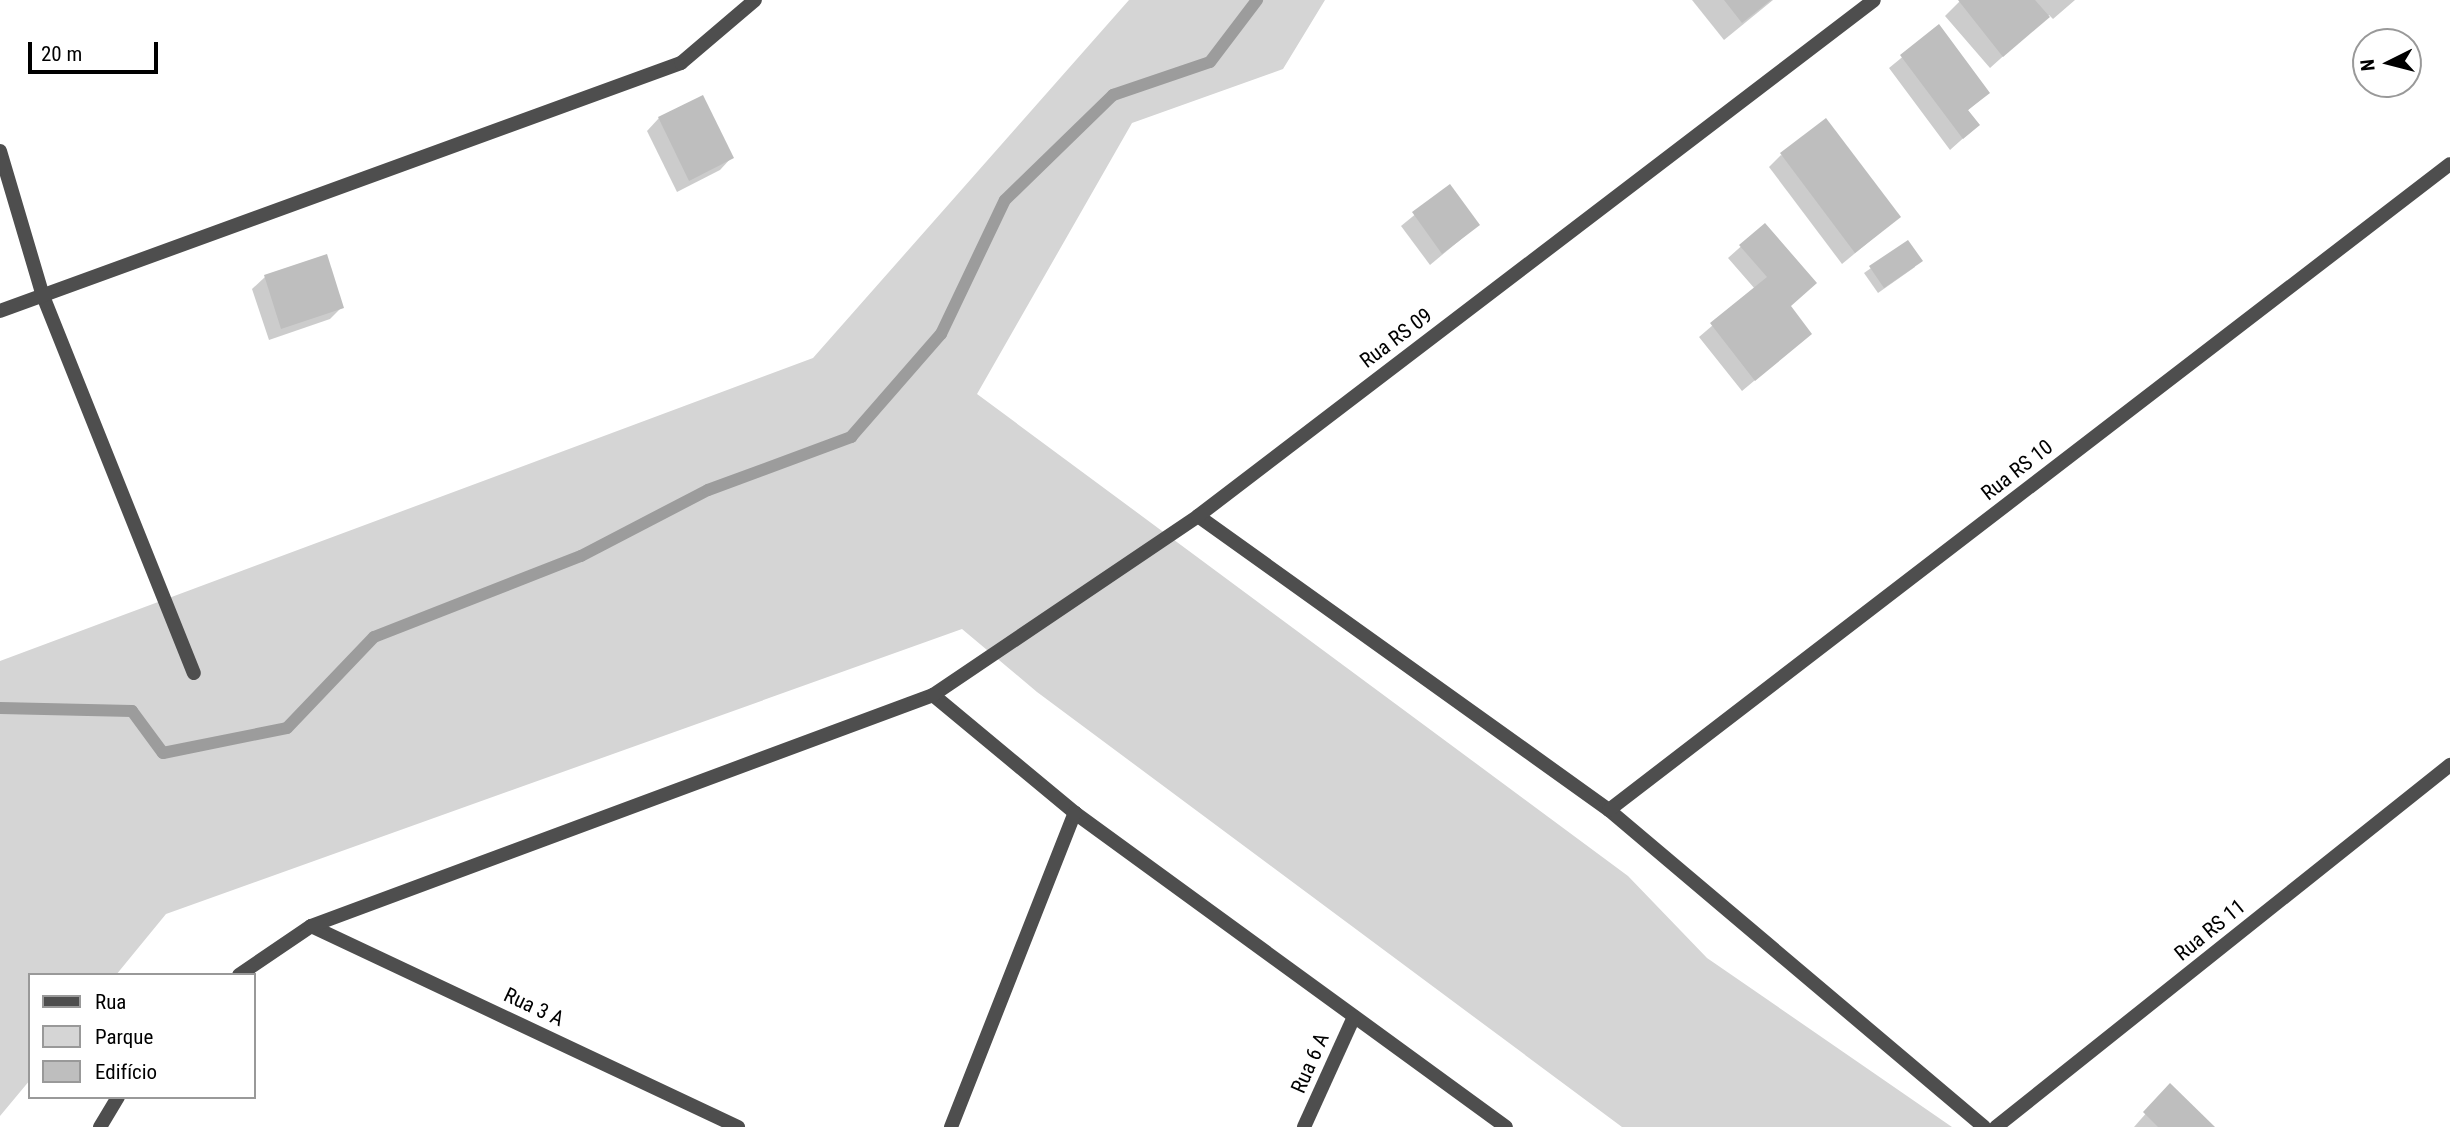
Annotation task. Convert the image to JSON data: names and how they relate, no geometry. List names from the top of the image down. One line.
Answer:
{"streets":{"street":["Rua RS 09","Rua RS 10","Rua RS 11","Rua 3 A","Rua 6 A"]},"crossings":[["Rua RS 09","Rua 3 A"]],"legend":["Rua","Parque","Edifício"],"scale_bar":"20 m","north":"left"}
